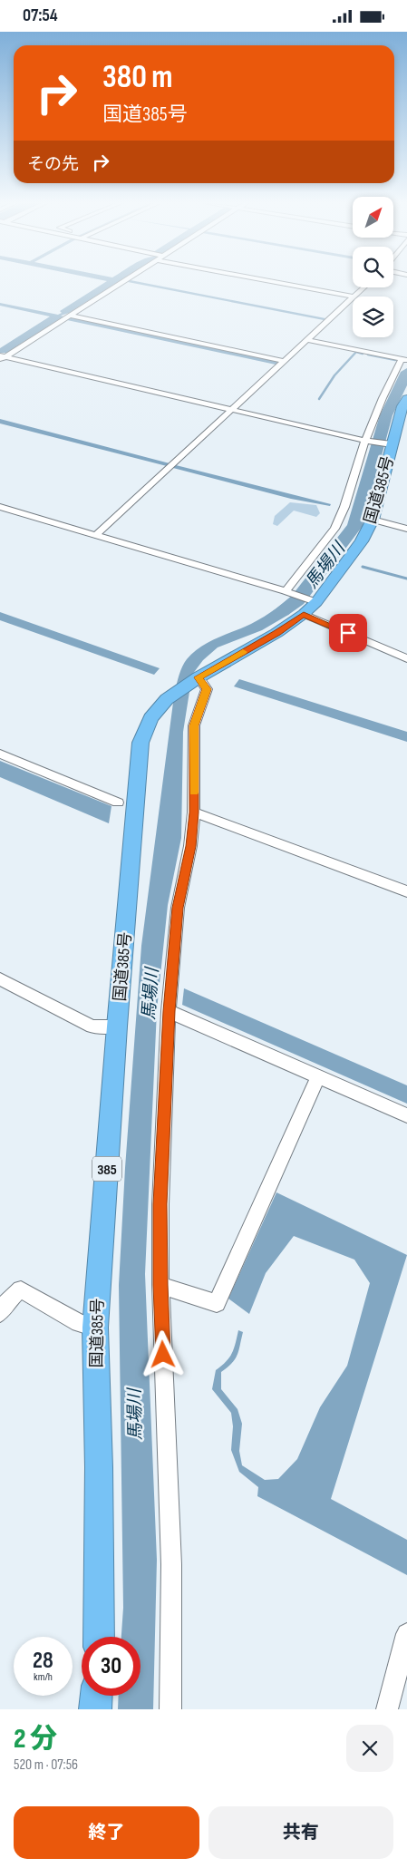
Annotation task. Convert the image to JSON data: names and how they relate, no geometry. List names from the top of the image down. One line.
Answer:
{"streets":{"highway":["国道385号","385"]},"water":["馬場川"],"north":"top right","page":{"status":"07:54","turn":["380 m","国道385号"],"then":"その先","speed":"28 km/h","limit":"30","heading":["2 分","520 m · 07:56"],"buttons":["終了","共有"]}}
